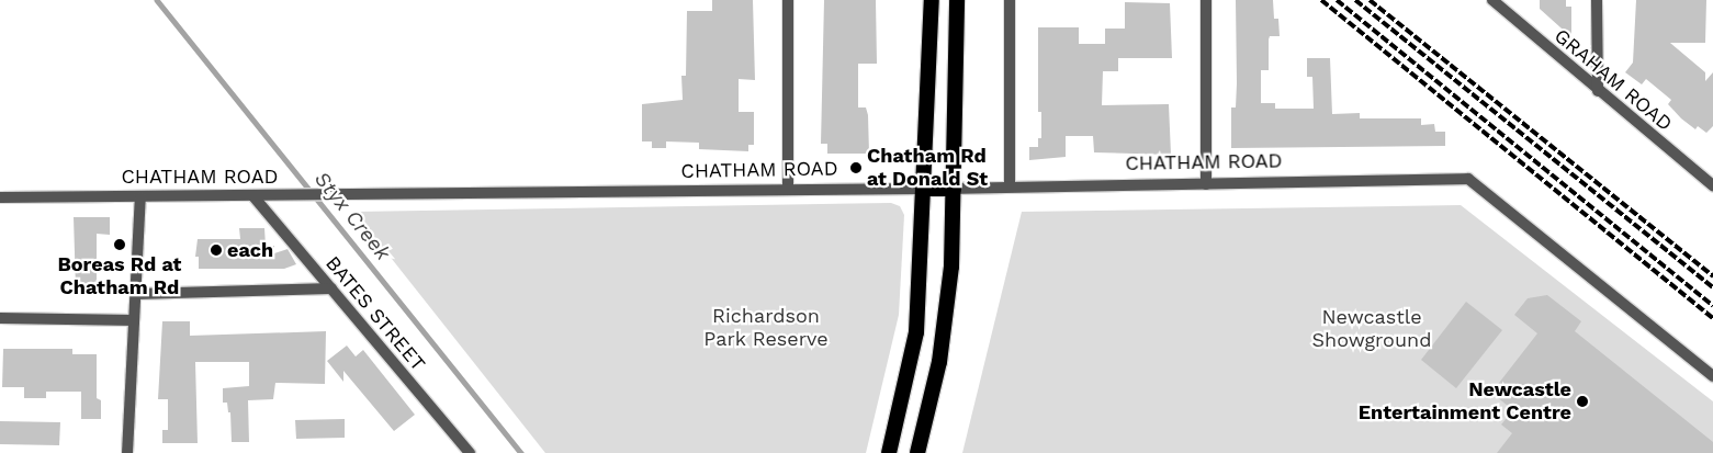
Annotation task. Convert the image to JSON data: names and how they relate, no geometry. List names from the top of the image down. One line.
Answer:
{"streets":{"highway":["CHATHAM ROAD"],"street":["GRAHAM ROAD","BATES STREET"]},"crossings":[["CHATHAM ROAD","BATES STREET"]],"water":["Styx Creek"],"parks":["Richardson Park Reserve","Newcastle Showground"],"places":["Chatham Rd at Donald St","Boreas Rd at Chatham Rd","each","Newcastle Entertainment Centre"]}
